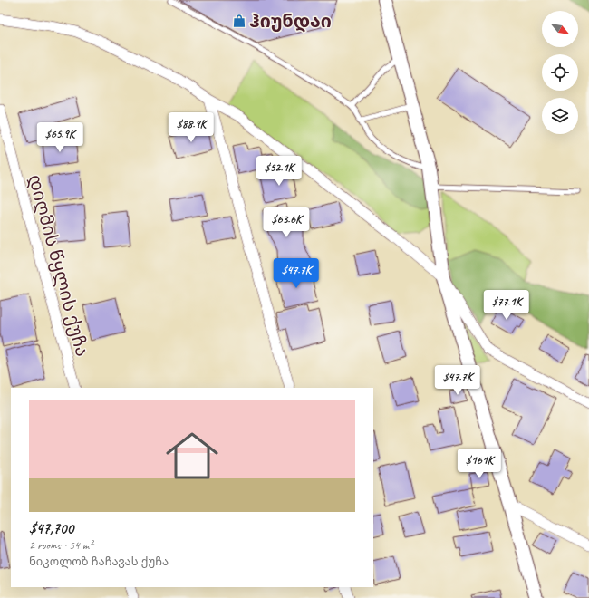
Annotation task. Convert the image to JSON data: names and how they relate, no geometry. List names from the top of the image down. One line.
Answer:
{"streets":{"street":["დიღმის წყლის ქუჩა"]},"places":{"shop":["ჰიუნდაი"]},"north":"bottom right","page":{"price":["$88.9K","$65.9K","$52.1K","$63.6K","$47.7K","$77.1K","$47.7K","$161K"],"list":[{"name":"$47,700","note":"2 rooms · 54 m² · ნიკოლოზ ჩაჩავას ქუჩა"}]}}
